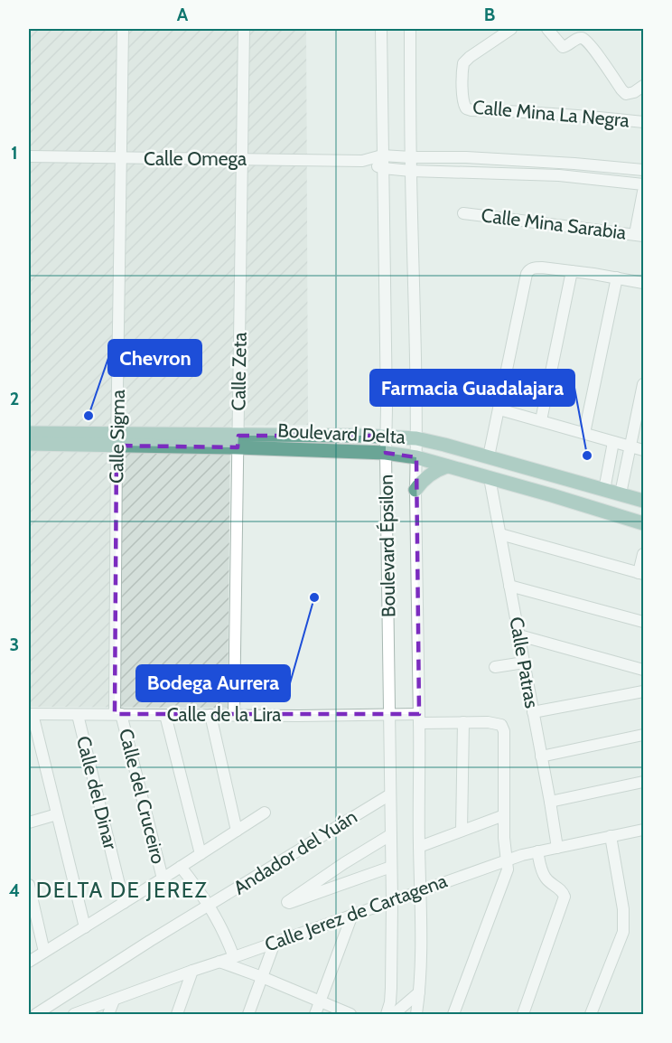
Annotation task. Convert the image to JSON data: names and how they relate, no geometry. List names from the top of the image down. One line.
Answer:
{"streets":{"main road":["Boulevard Delta"],"street":["Calle Mina La Negra","Calle Omega","Calle Mina Sarabia","Calle Zeta","Calle Sigma","Boulevard Épsilon","Calle Patras","Calle de la Lira","Calle del Dinar","Calle del Cruceiro","Andador del Yuán","Calle Jerez de Cartagena"]},"crossings":[["Calle Omega","Calle Zeta"],["Calle Omega","Calle Sigma"],["Calle Omega","Boulevard Épsilon"],["Calle Zeta","Boulevard Delta"],["Calle Zeta","Calle de la Lira"],["Boulevard Delta","Calle Sigma"],["Boulevard Delta","Boulevard Épsilon"],["Boulevard Delta","Calle Patras"],["Calle Sigma","Calle de la Lira"],["Calle Sigma","Calle del Cruceiro"],["Boulevard Épsilon","Calle de la Lira"],["Boulevard Épsilon","Andador del Yuán"],["Boulevard Épsilon","Calle Jerez de Cartagena"],["Calle Patras","Calle Jerez de Cartagena"],["Calle de la Lira","Calle del Dinar"],["Calle de la Lira","Calle del Cruceiro"]],"districts":["DELTA DE JEREZ"],"places":["Chevron","Farmacia Guadalajara","Bodega Aurrera"],"grid":{"columns":["A","B"],"rows":["1","2","3","4"]}}
